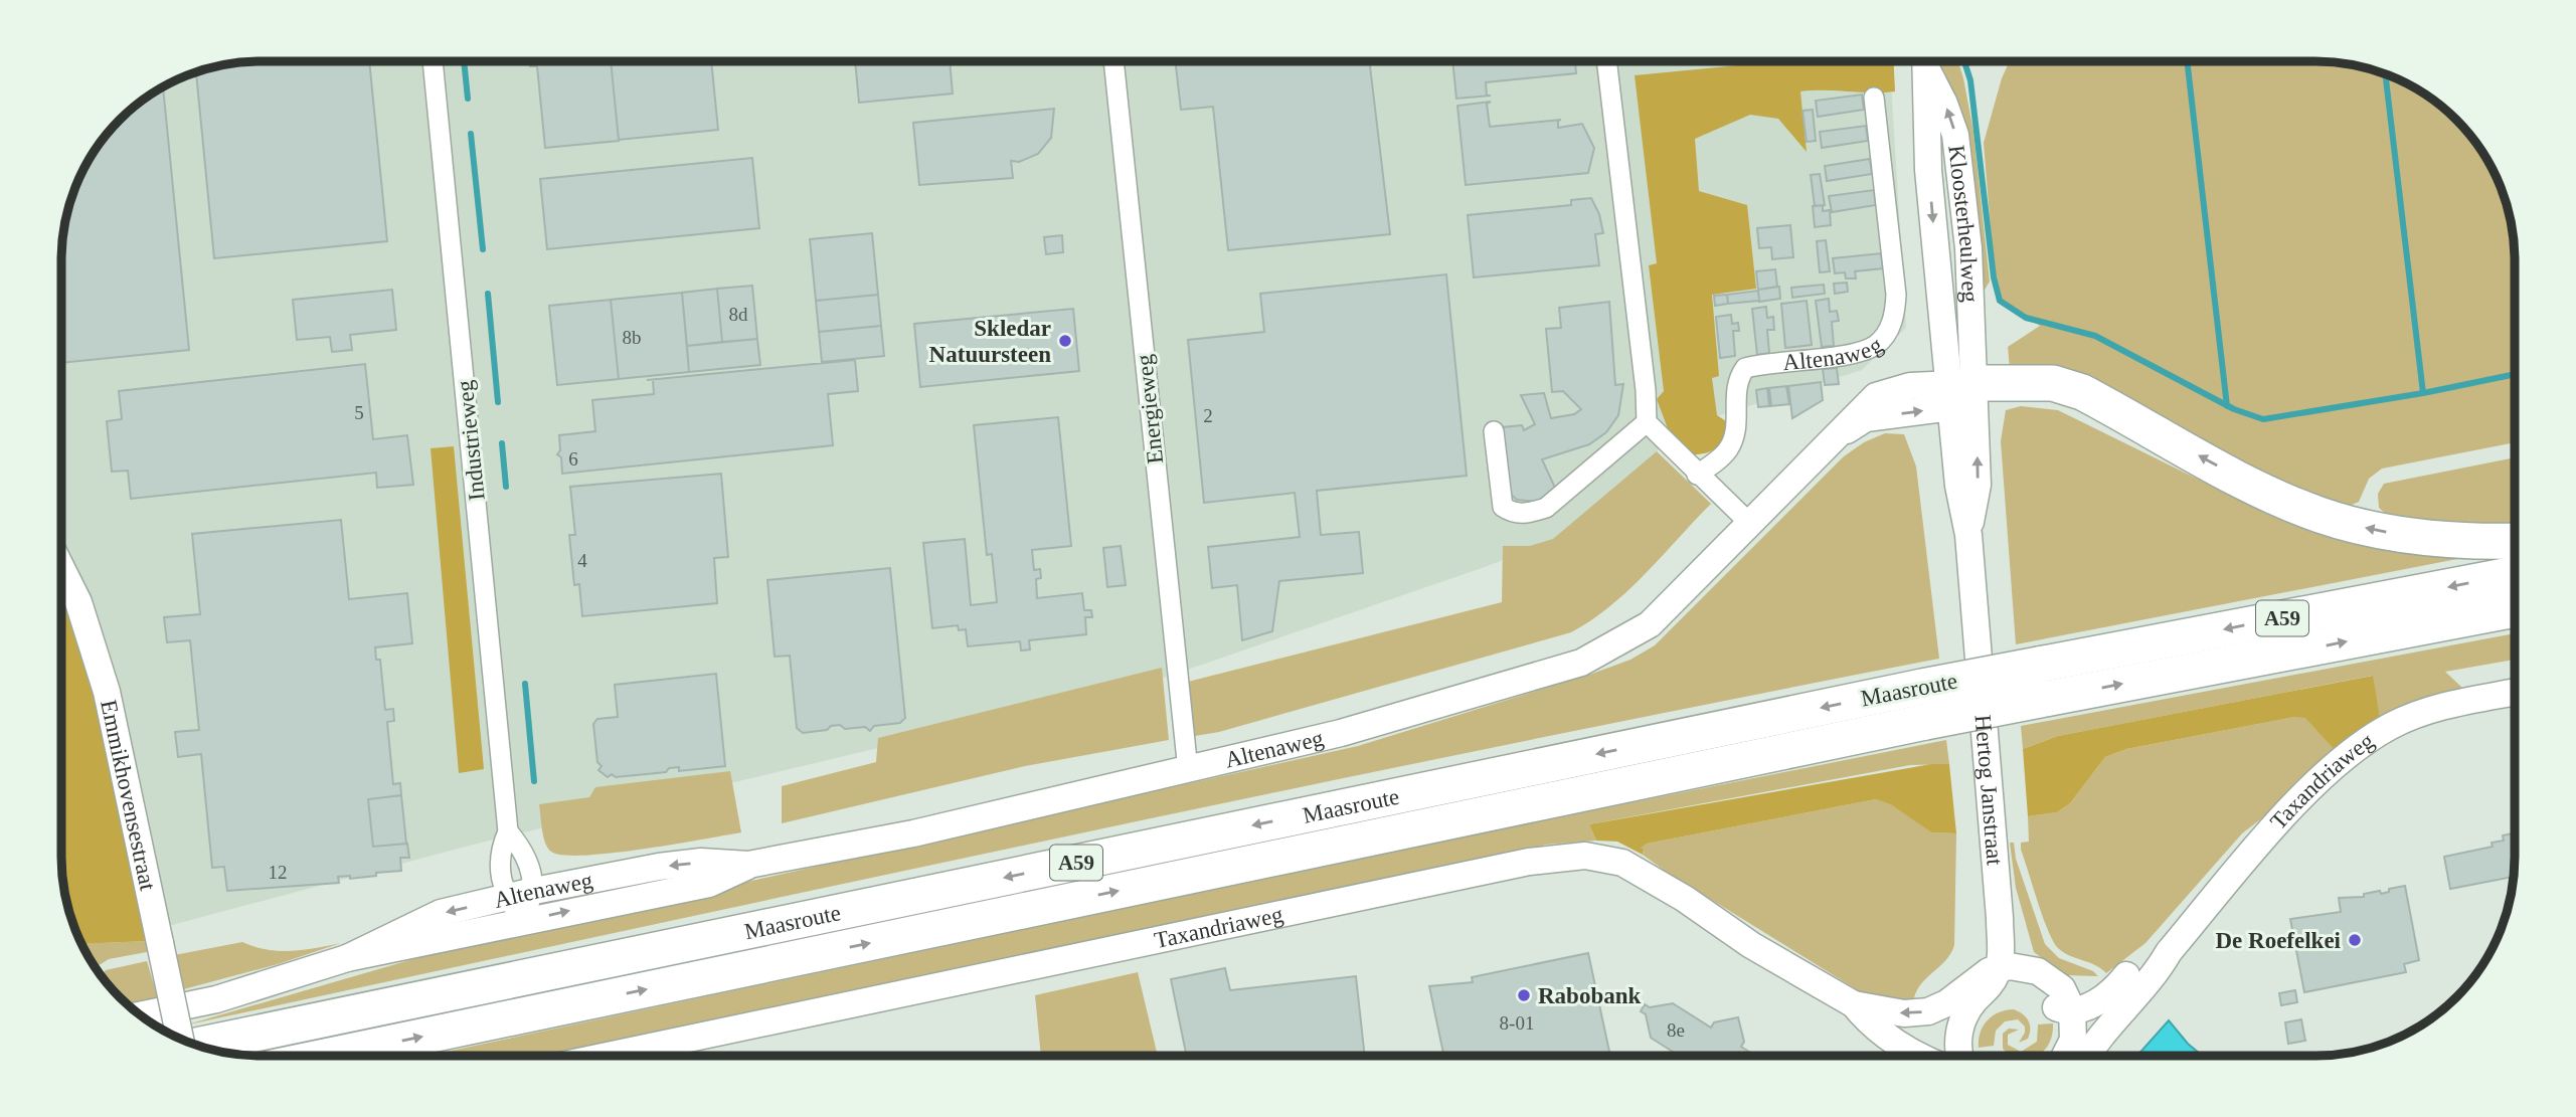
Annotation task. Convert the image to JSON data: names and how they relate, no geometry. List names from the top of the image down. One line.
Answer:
{"streets":{"highway":["A59","Maasroute"],"main road":["Kloosterheulweg","Altenaweg","Taxandriaweg","Hertog Janstraat","Emmikhovensestraat"],"street":["Energieweg","Industrieweg"]},"crossings":[["Kloosterheulweg","Altenaweg"],["Kloosterheulweg","Hertog Janstraat"],["Altenaweg","Energieweg"],["Altenaweg","Industrieweg"],["Altenaweg","Hertog Janstraat"],["Taxandriaweg","Hertog Janstraat"]],"places":["Skledar Natuursteen","De Roefelkei","Rabobank"],"house_numbers":["8d","8b","5","2","6","4","12","8-01","8e"]}
